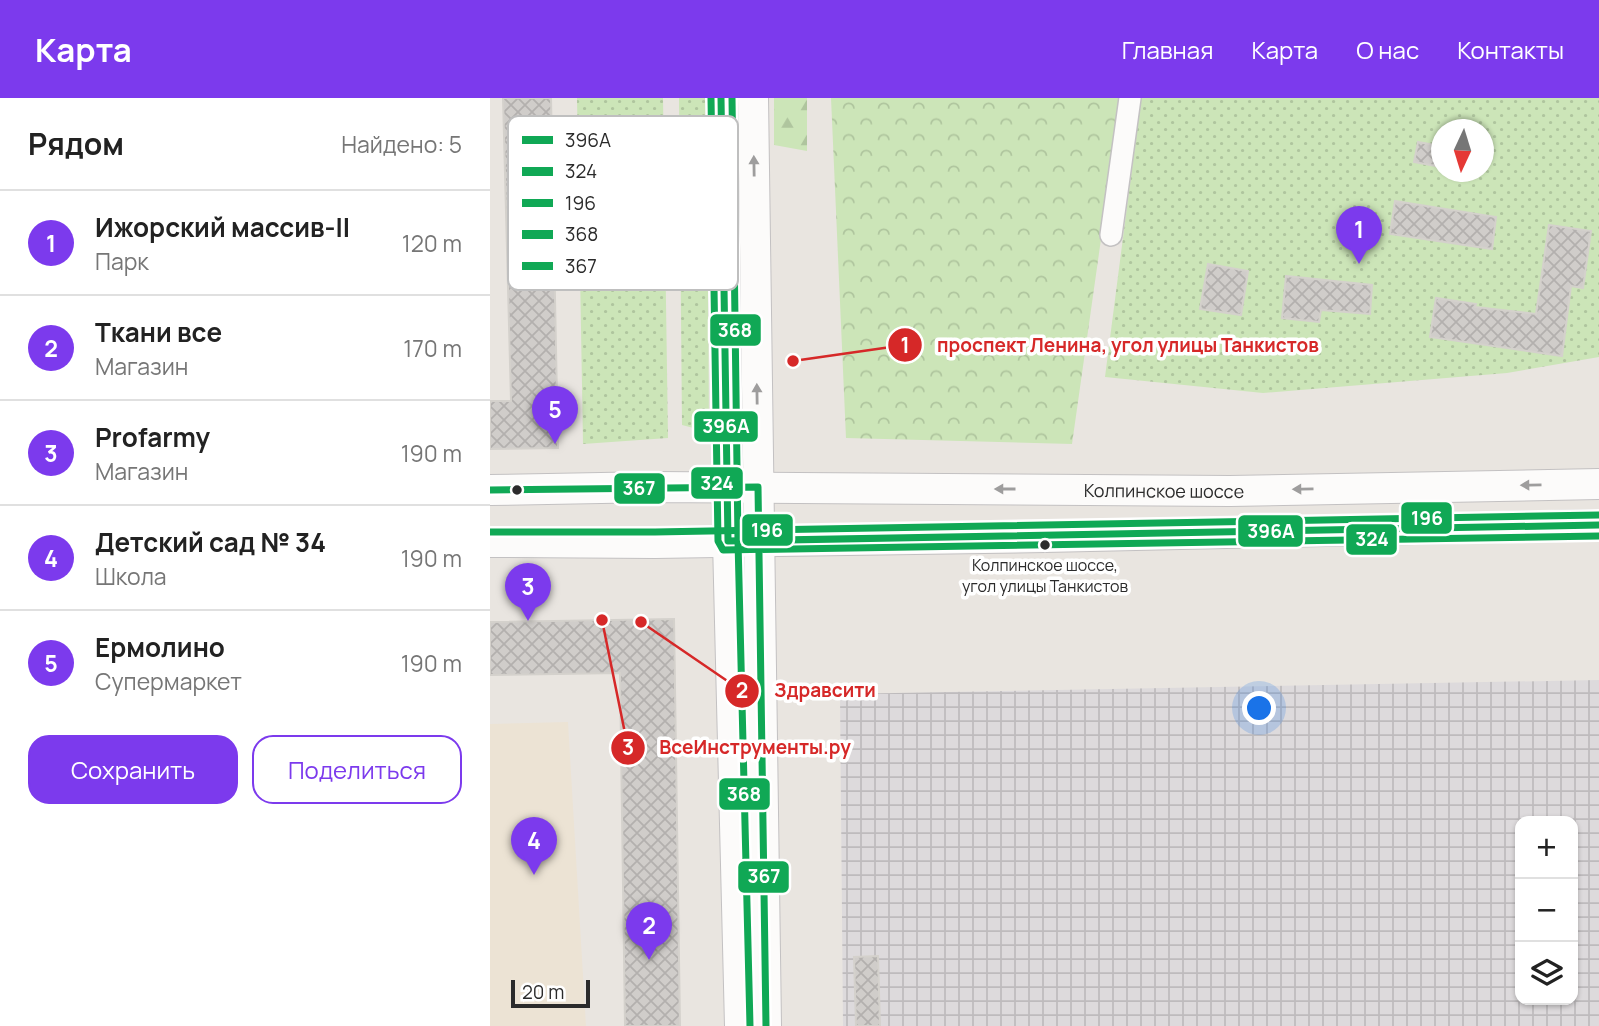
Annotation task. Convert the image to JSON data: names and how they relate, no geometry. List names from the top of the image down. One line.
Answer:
{"streets":{"main road":["Колпинское шоссе"]},"places":["проспект Ленина, угол улицы Танкистов","Колпинское шоссе, угол улицы Танкистов","ВсеИнструменты.ру","Здравсити"],"lines":["transit line 396А","transit line 324","transit line 368","transit line 367","transit line 196"],"legend":["396А","324","196","368","367"],"scale_bar":"20 m","north":"bottom","page":{"header":"Карта","nav":["Главная","Карта","О нас","Контакты"],"heading":["Рядом","Найдено: 5"],"list":[{"mark":"1","name":"Ижорский массив-II","note":"Парк","value":"120 m"},{"mark":"2","name":"Ткани все","note":"Магазин","value":"170 m"},{"mark":"3","name":"Profarmy","note":"Магазин","value":"190 m"},{"mark":"4","name":"Детский сад № 34","note":"Школа","value":"190 m"},{"mark":"5","name":"Ермолино","note":"Супермаркет","value":"190 m"}],"pins":["1","5","3","4","2"],"buttons":["Сохранить","Поделиться"],"map_buttons":["+","−"],"scale":"20 m"}}
